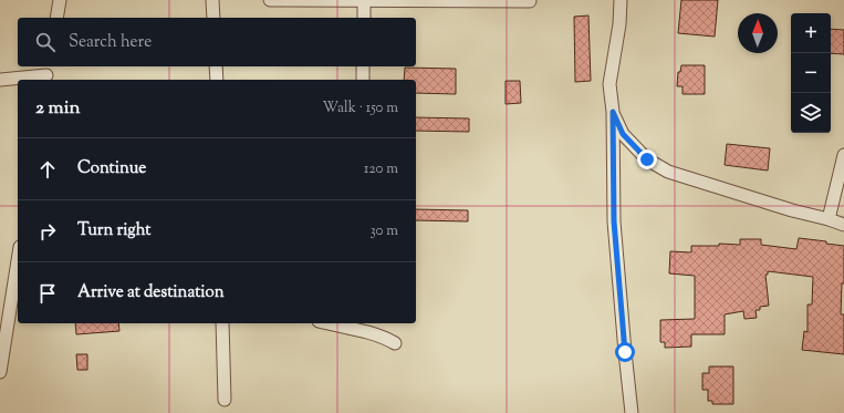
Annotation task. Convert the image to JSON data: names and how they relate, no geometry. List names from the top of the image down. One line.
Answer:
{"north":"top","page":{"map_buttons":["+","−"],"search":"Search here","heading":["2 min","Walk · 150 m"],"list":[["Continue","120 m"],["Turn right","30 m"],"Arrive at destination"]}}
